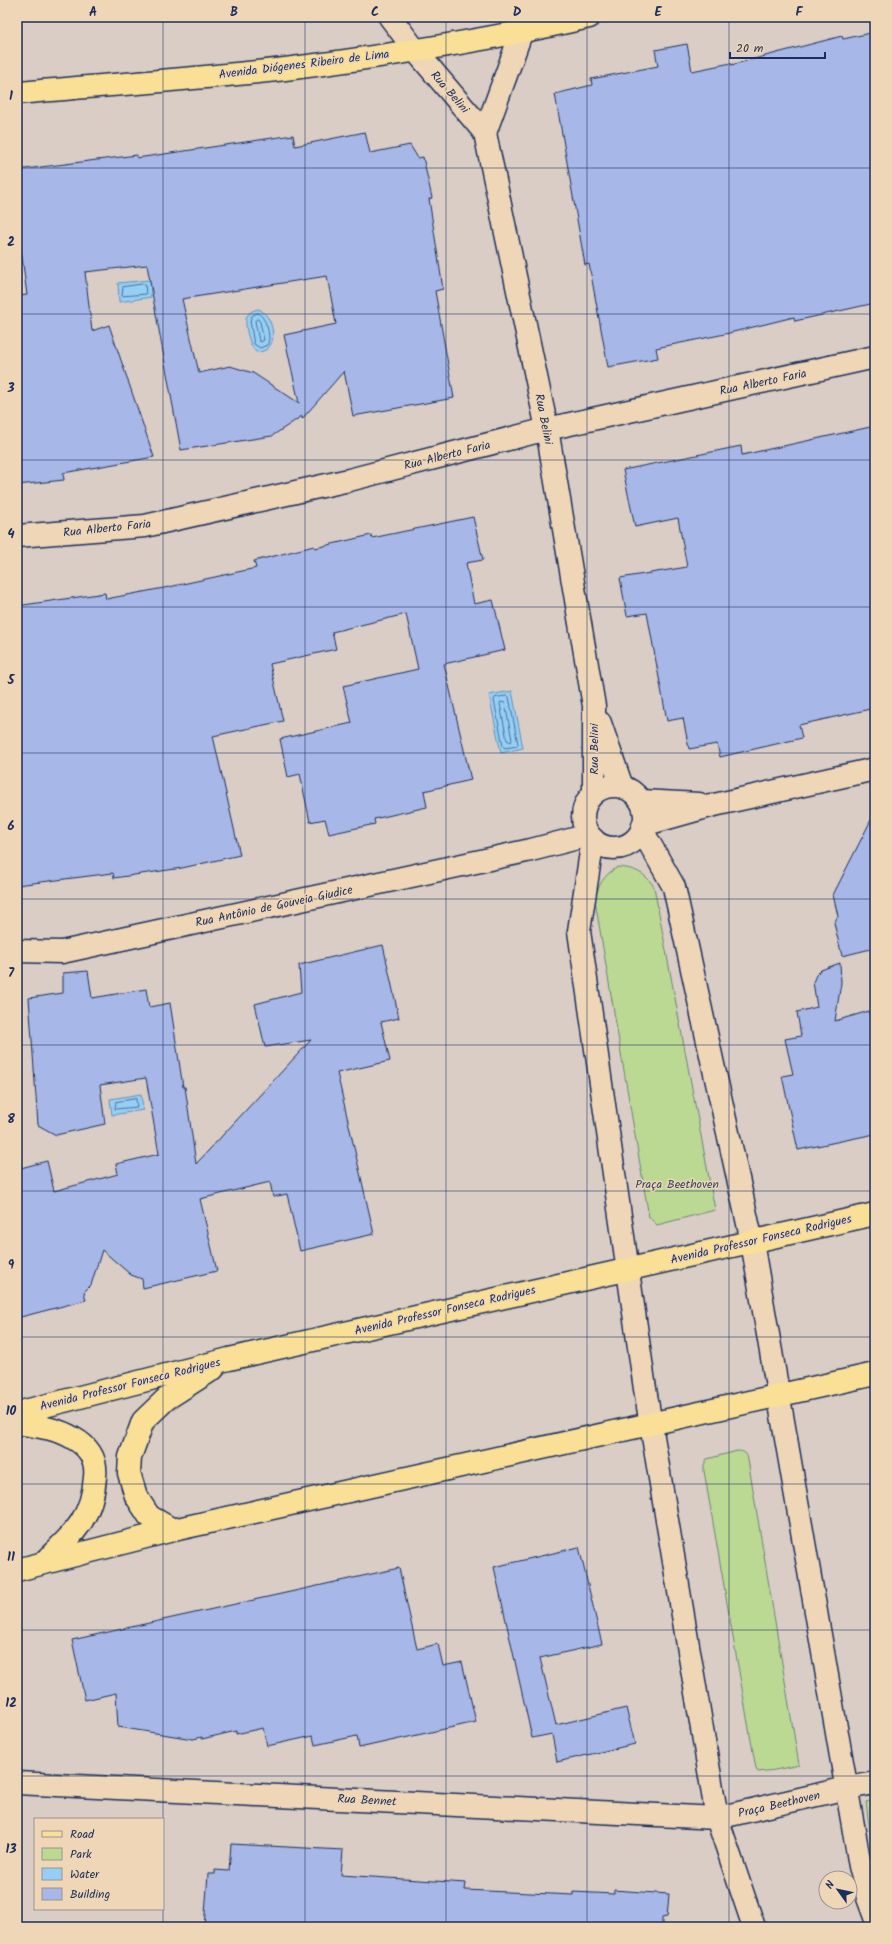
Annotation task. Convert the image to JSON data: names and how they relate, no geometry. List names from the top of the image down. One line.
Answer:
{"streets":{"main road":["Avenida Diógenes Ribeiro de Lima","Avenida Professor Fonseca Rodrigues"],"street":["Rua Belini","Rua Alberto Faria","Rua Antônio de Gouveia Giudice","Rua Bennet","Praça Beethoven"]},"crossings":[["Avenida Diógenes Ribeiro de Lima","Rua Belini"],["Rua Belini","Rua Alberto Faria"],["Rua Belini","Rua Antônio de Gouveia Giudice"],["Rua Bennet","Praça Beethoven"]],"parks":["Praça Beethoven"],"legend":["Road","Park","Water","Building"],"scale_bar":"20 m","north":"top left","grid":{"columns":["A","B","C","D","E","F"],"rows":["1","2","3","4","5","6","7","8","9","10","11","12","13"]}}
